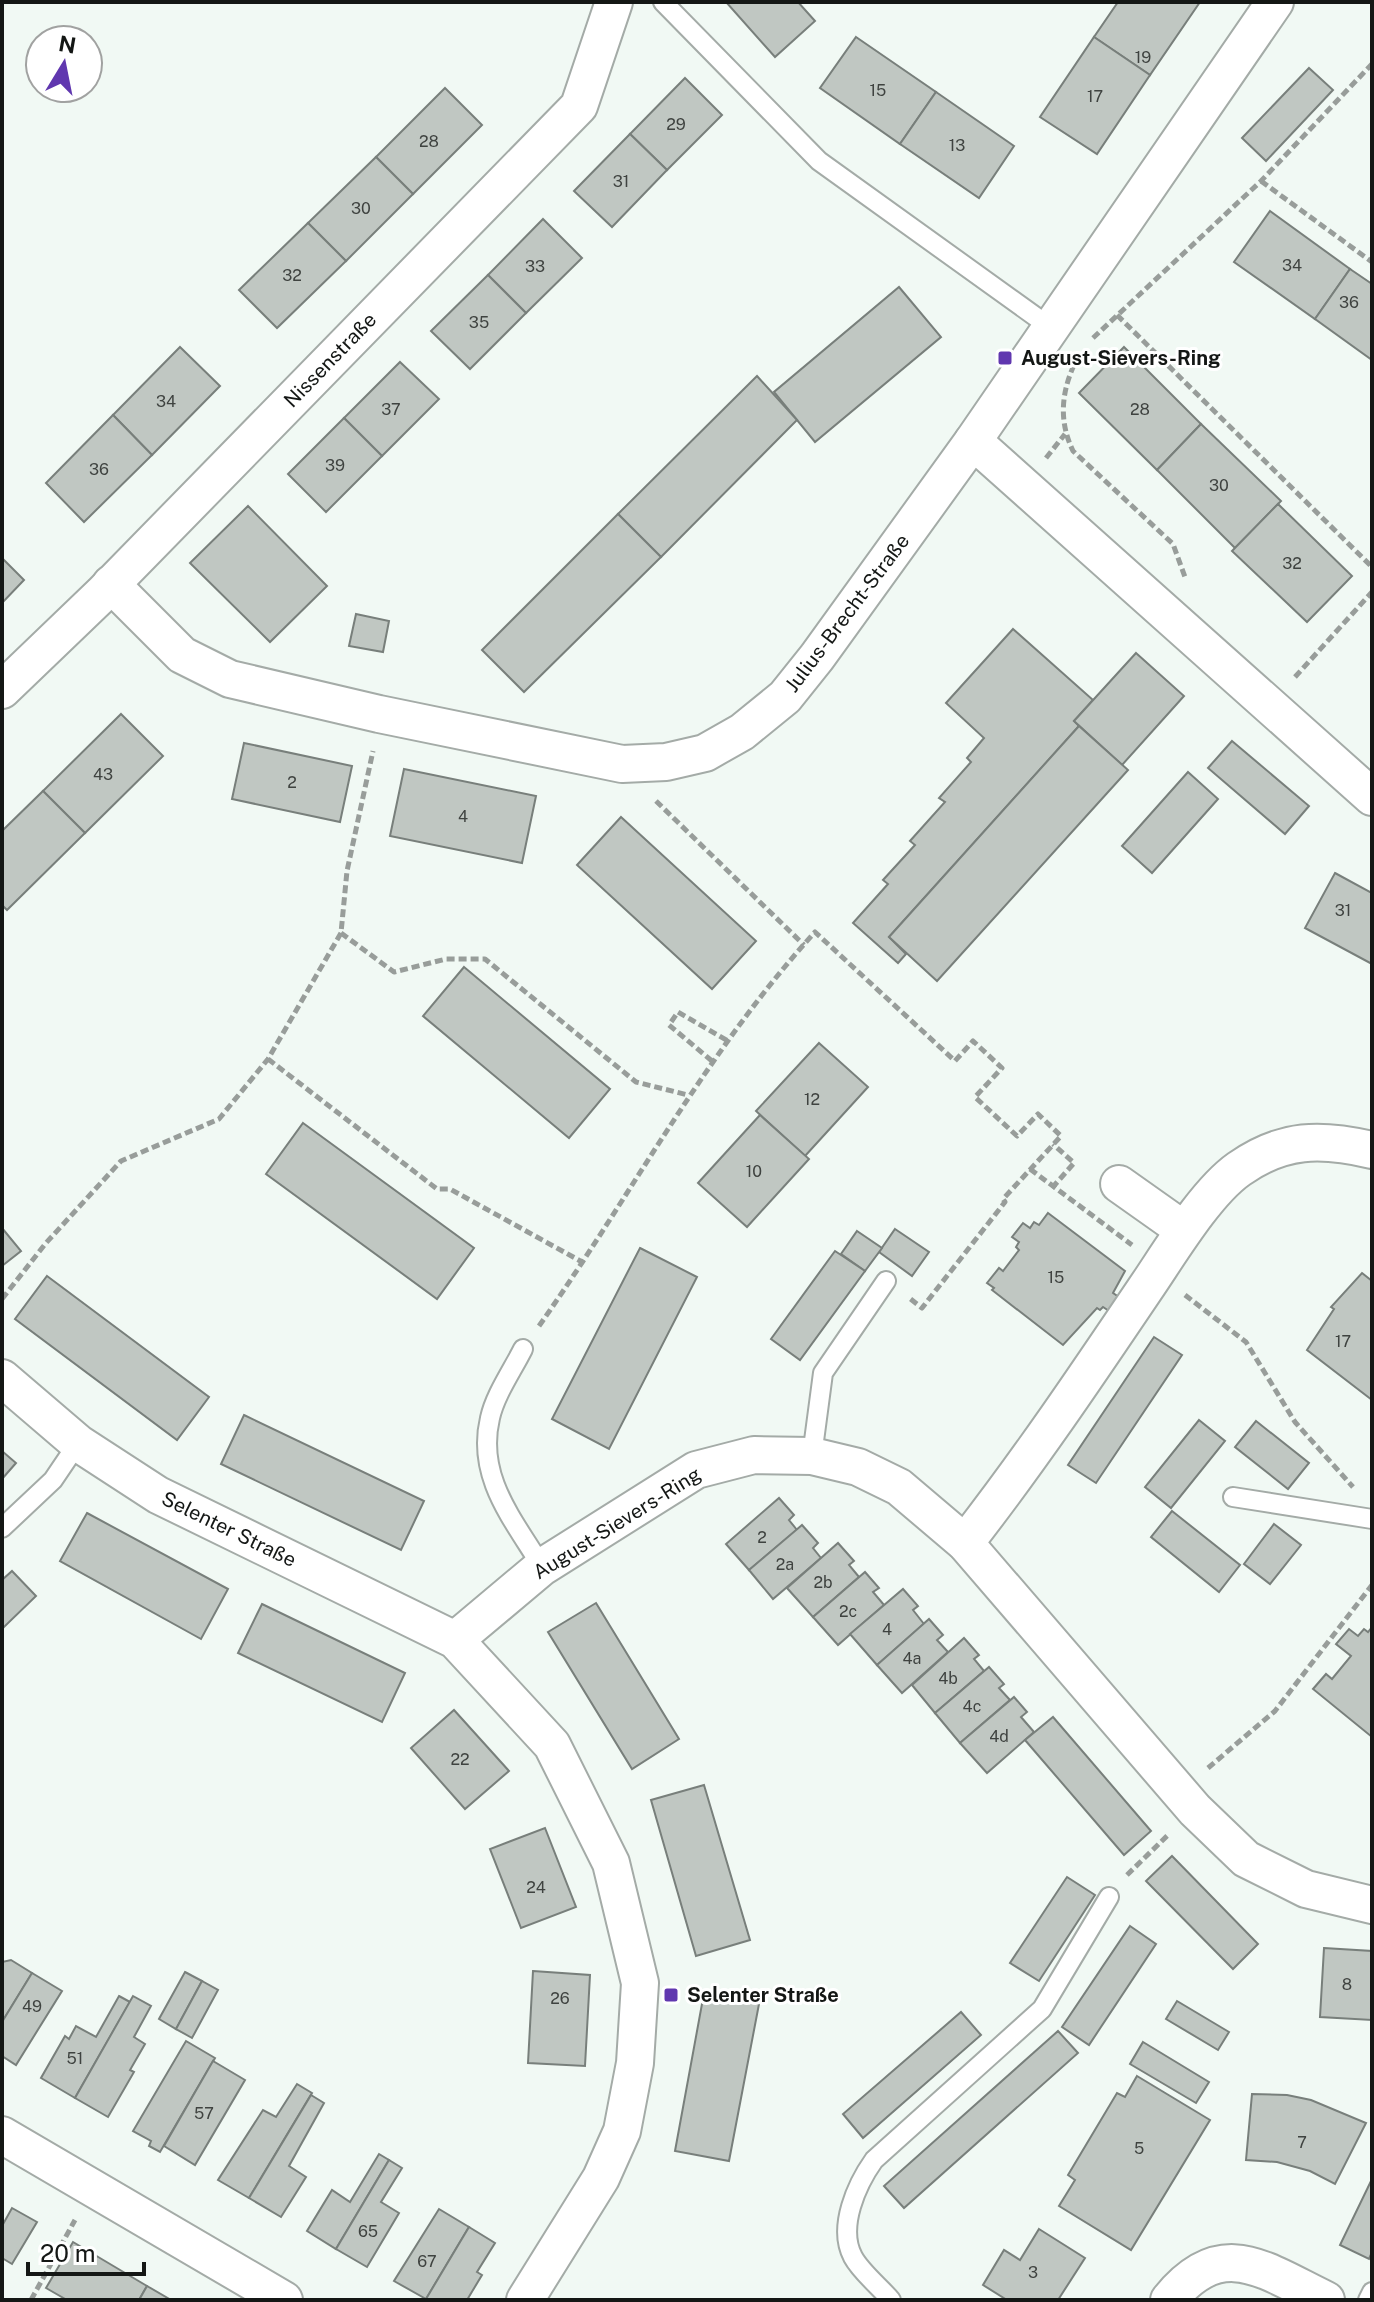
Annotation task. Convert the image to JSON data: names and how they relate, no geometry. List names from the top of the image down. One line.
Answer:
{"streets":{"street":["Nissenstraße","Julius-Brecht-Straße","August-Sievers-Ring","Selenter Straße"]},"crossings":[["Nissenstraße","Julius-Brecht-Straße"],["August-Sievers-Ring","Selenter Straße"]],"places":{"transit":["August-Sievers-Ring","Selenter Straße"]},"house_numbers":["19","15","17","29","28","13","31","30","34","33","32","36","35","34","37","28","39","36","30","32","43","2","4","31","12","10","15","17","2","2a","2b","2c","4","4a","4b","4c","4d","22","24","8","26","49","51","57","7","5","65","67","3"],"scale_bar":"20 m","north":"top"}
